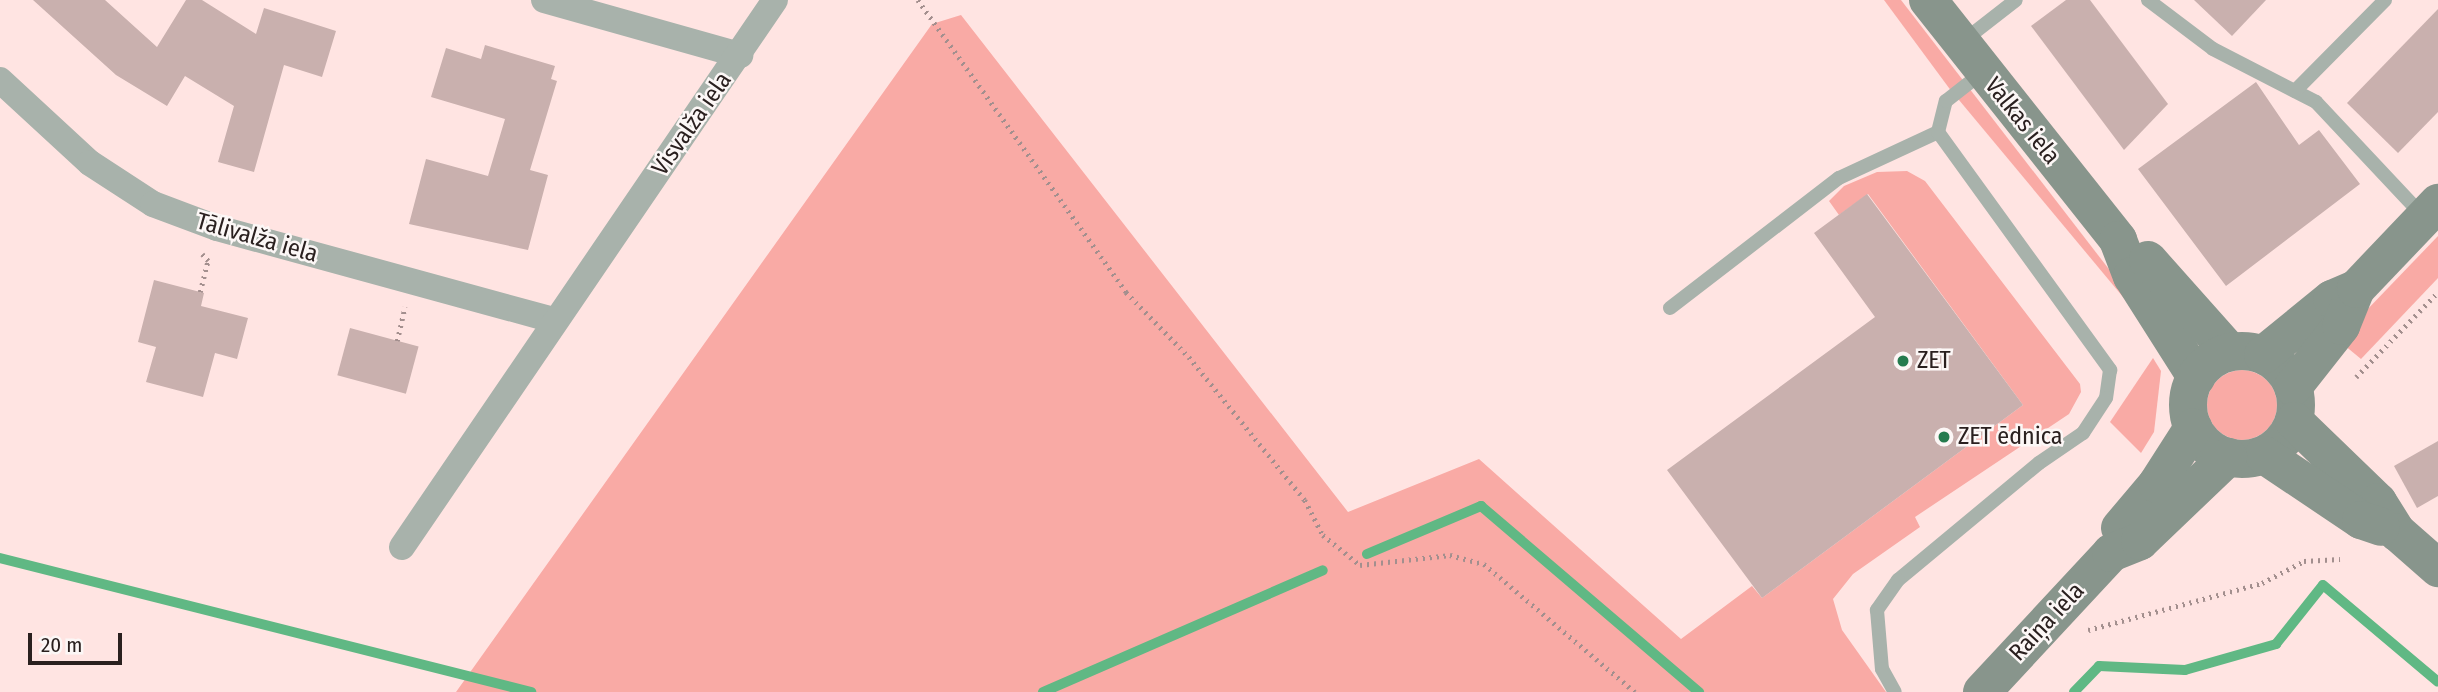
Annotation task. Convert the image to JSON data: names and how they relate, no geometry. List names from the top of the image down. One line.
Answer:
{"streets":{"main road":["Valkas iela","Raiņa iela"],"street":["Visvalža iela","Tālivalža iela"]},"crossings":[["Visvalža iela","Tālivalža iela"]],"places":["ZET","ZET ēdnica"],"scale_bar":"20 m"}
